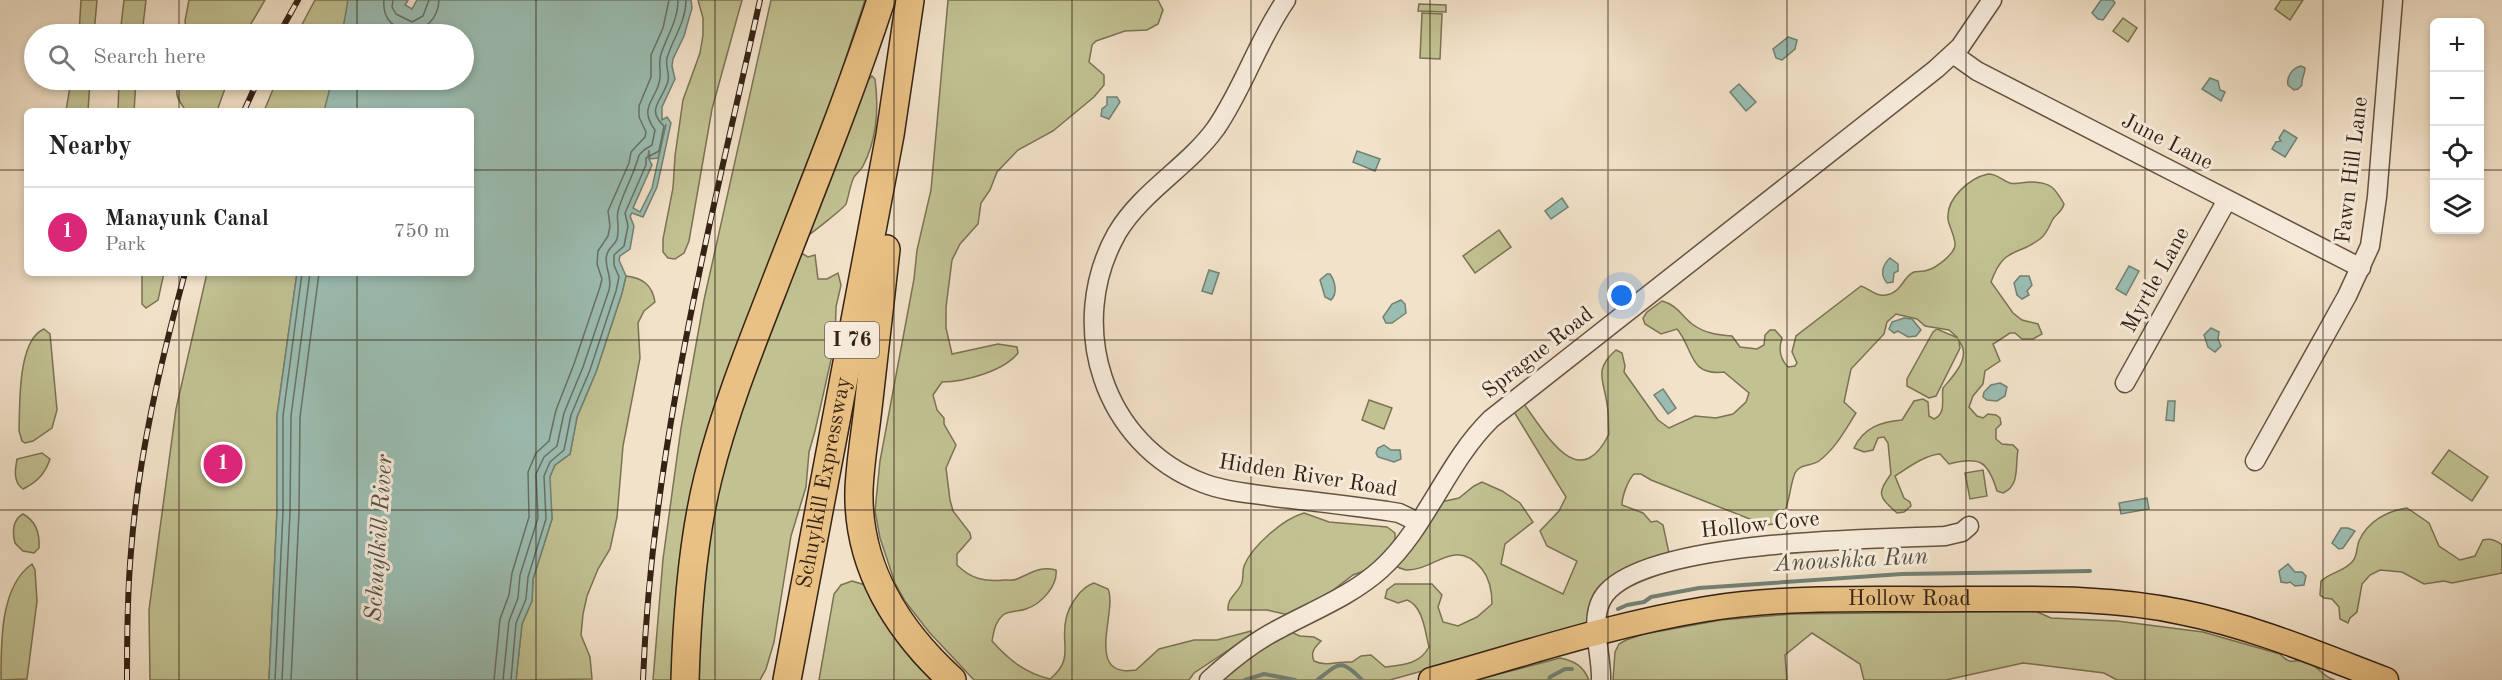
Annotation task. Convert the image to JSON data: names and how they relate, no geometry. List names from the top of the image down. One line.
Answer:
{"streets":{"highway":["I 76","Schuylkill Expressway"],"main road":["Hollow Road"],"street":["June Lane","Fawn Hill Lane","Myrtle Lane","Sprague Road","Hidden River Road","Hollow Cove"]},"crossings":[["June Lane","Fawn Hill Lane"],["June Lane","Myrtle Lane"],["June Lane","Sprague Road"],["Sprague Road","Hidden River Road"],["Hollow Cove","Hollow Road"]],"water":["Schuylkill River","Anoushka Run"],"page":{"map_buttons":["+","−"],"search":"Search here","heading":"Nearby","list":[{"mark":"1","name":"Manayunk Canal","note":"Park","value":"750 m"}],"pins":"1"}}
